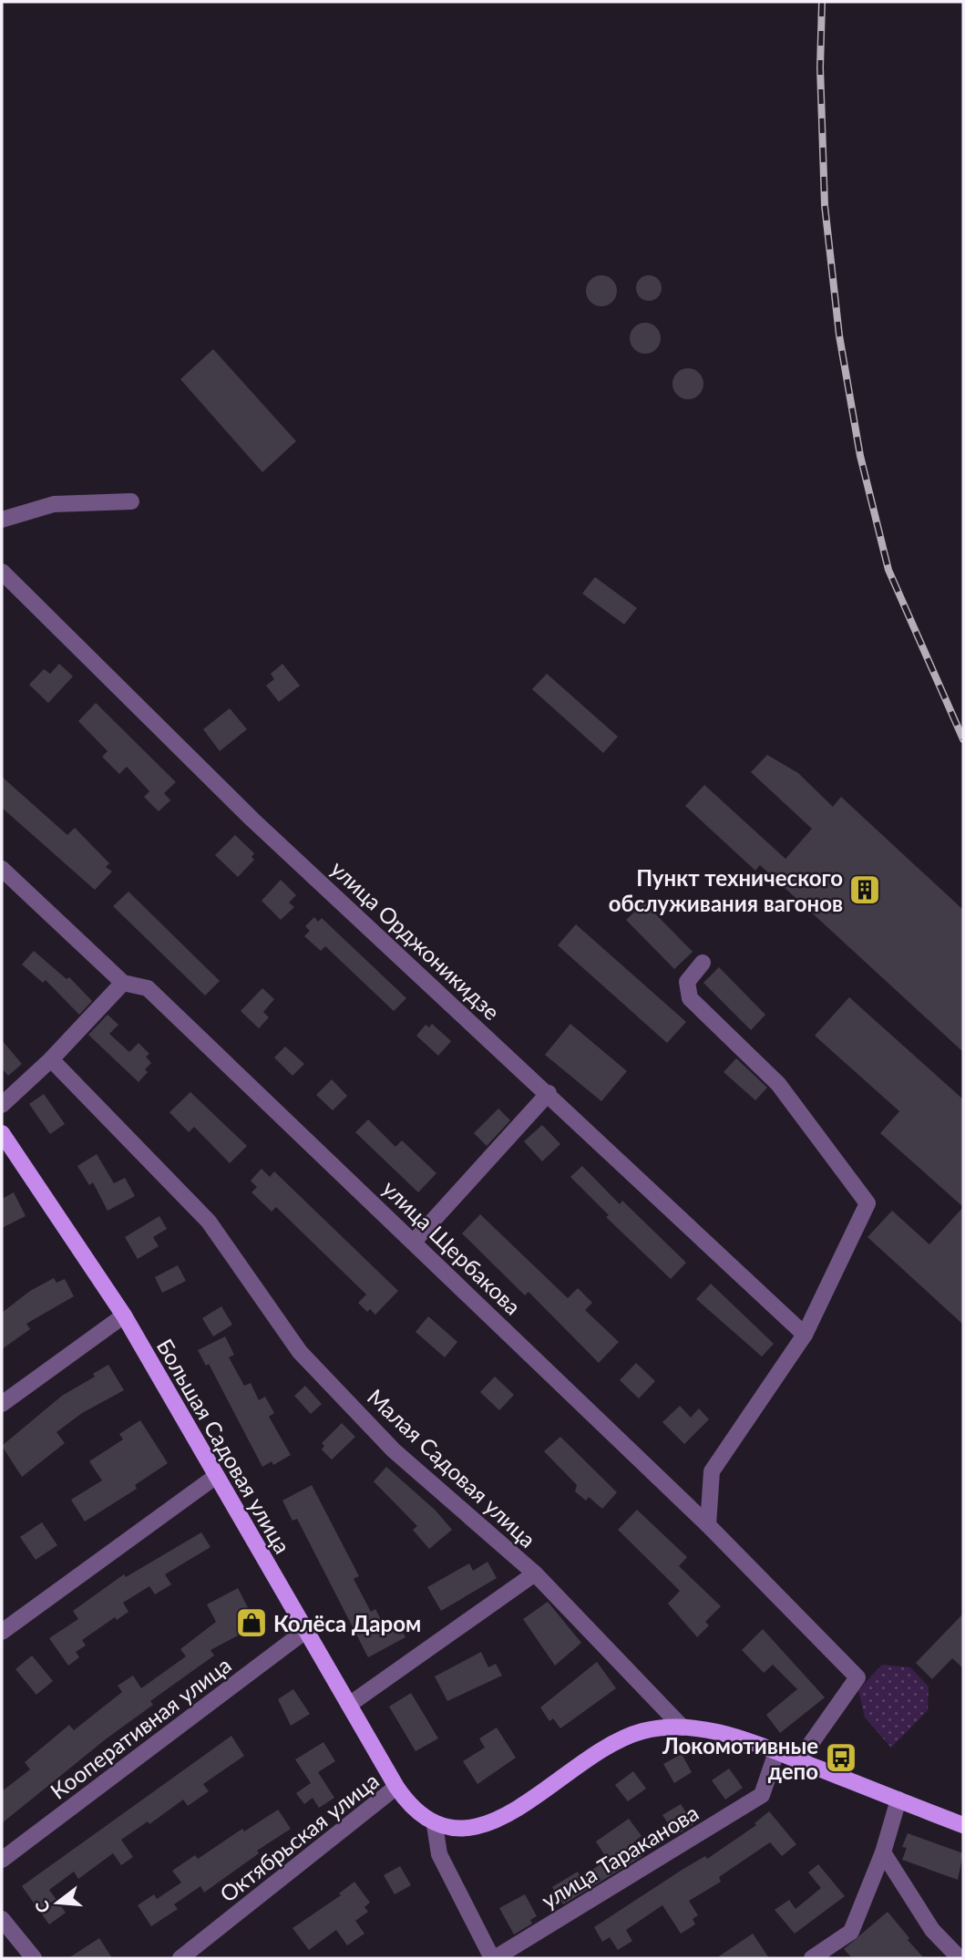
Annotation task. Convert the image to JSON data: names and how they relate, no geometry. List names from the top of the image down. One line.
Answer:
{"streets":{"main road":["Большая Садовая улица","Октябрьская улица"],"street":["улица Орджоникидзе","улица Щербакова","Малая Садовая улица","Кооперативная улица","улица Тараканова"]},"crossings":[["улица Щербакова","Октябрьская улица"],["Большая Садовая улица","Кооперативная улица"],["Большая Садовая улица","Октябрьская улица"],["Малая Садовая улица","Октябрьская улица"],["Октябрьская улица","улица Тараканова"]],"places":{"building":["Пункт технического обслуживания вагонов"],"shop":["Колёса Даром"],"bus stop":["Локомотивные депо"]},"north":"left"}
